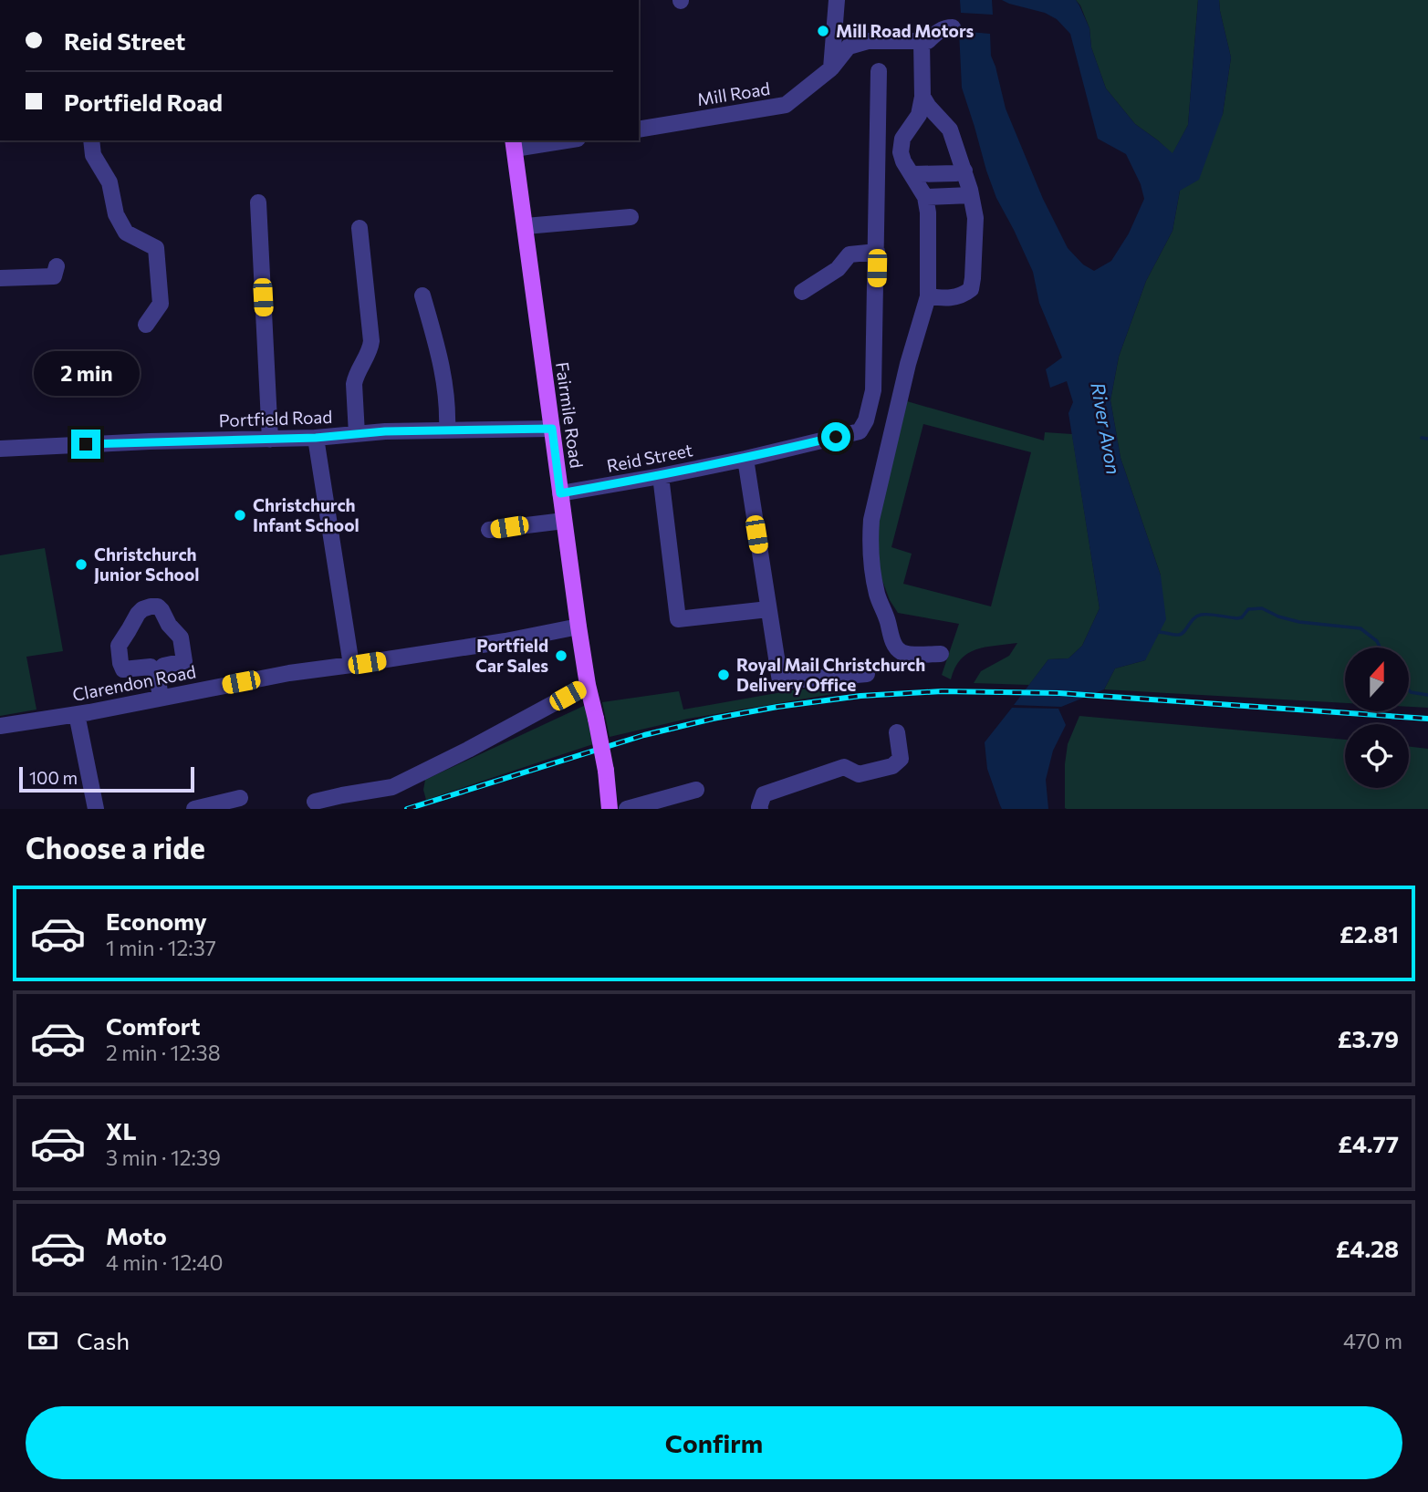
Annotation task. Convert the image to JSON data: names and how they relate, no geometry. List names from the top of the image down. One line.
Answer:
{"streets":{"main road":["Fairmile Road"],"street":["Mill Road","Portfield Road","Reid Street","Clarendon Road"]},"crossings":[["Fairmile Road","Portfield Road"],["Fairmile Road","Reid Street"],["Fairmile Road","Clarendon Road"]],"water":["River Avon"],"places":["Mill Road Motors","Christchurch Infant School","Christchurch Junior School","Portfield Car Sales","Royal Mail Christchurch Delivery Office"],"scale_bar":"100 m","north":"top","page":{"banner":["Reid Street","Portfield Road"],"bubble":"2 min","scale":"100 m","heading":"Choose a ride","list":[{"name":"Economy","note":"1 min · 12:37","value":"£2.81"},{"name":"Comfort","note":"2 min · 12:38","value":"£3.79"},{"name":"XL","note":"3 min · 12:39","value":"£4.77"},{"name":"Moto","note":"4 min · 12:40","value":"£4.28"}],"pay":["Cash","470 m"],"buttons":"Confirm"}}
